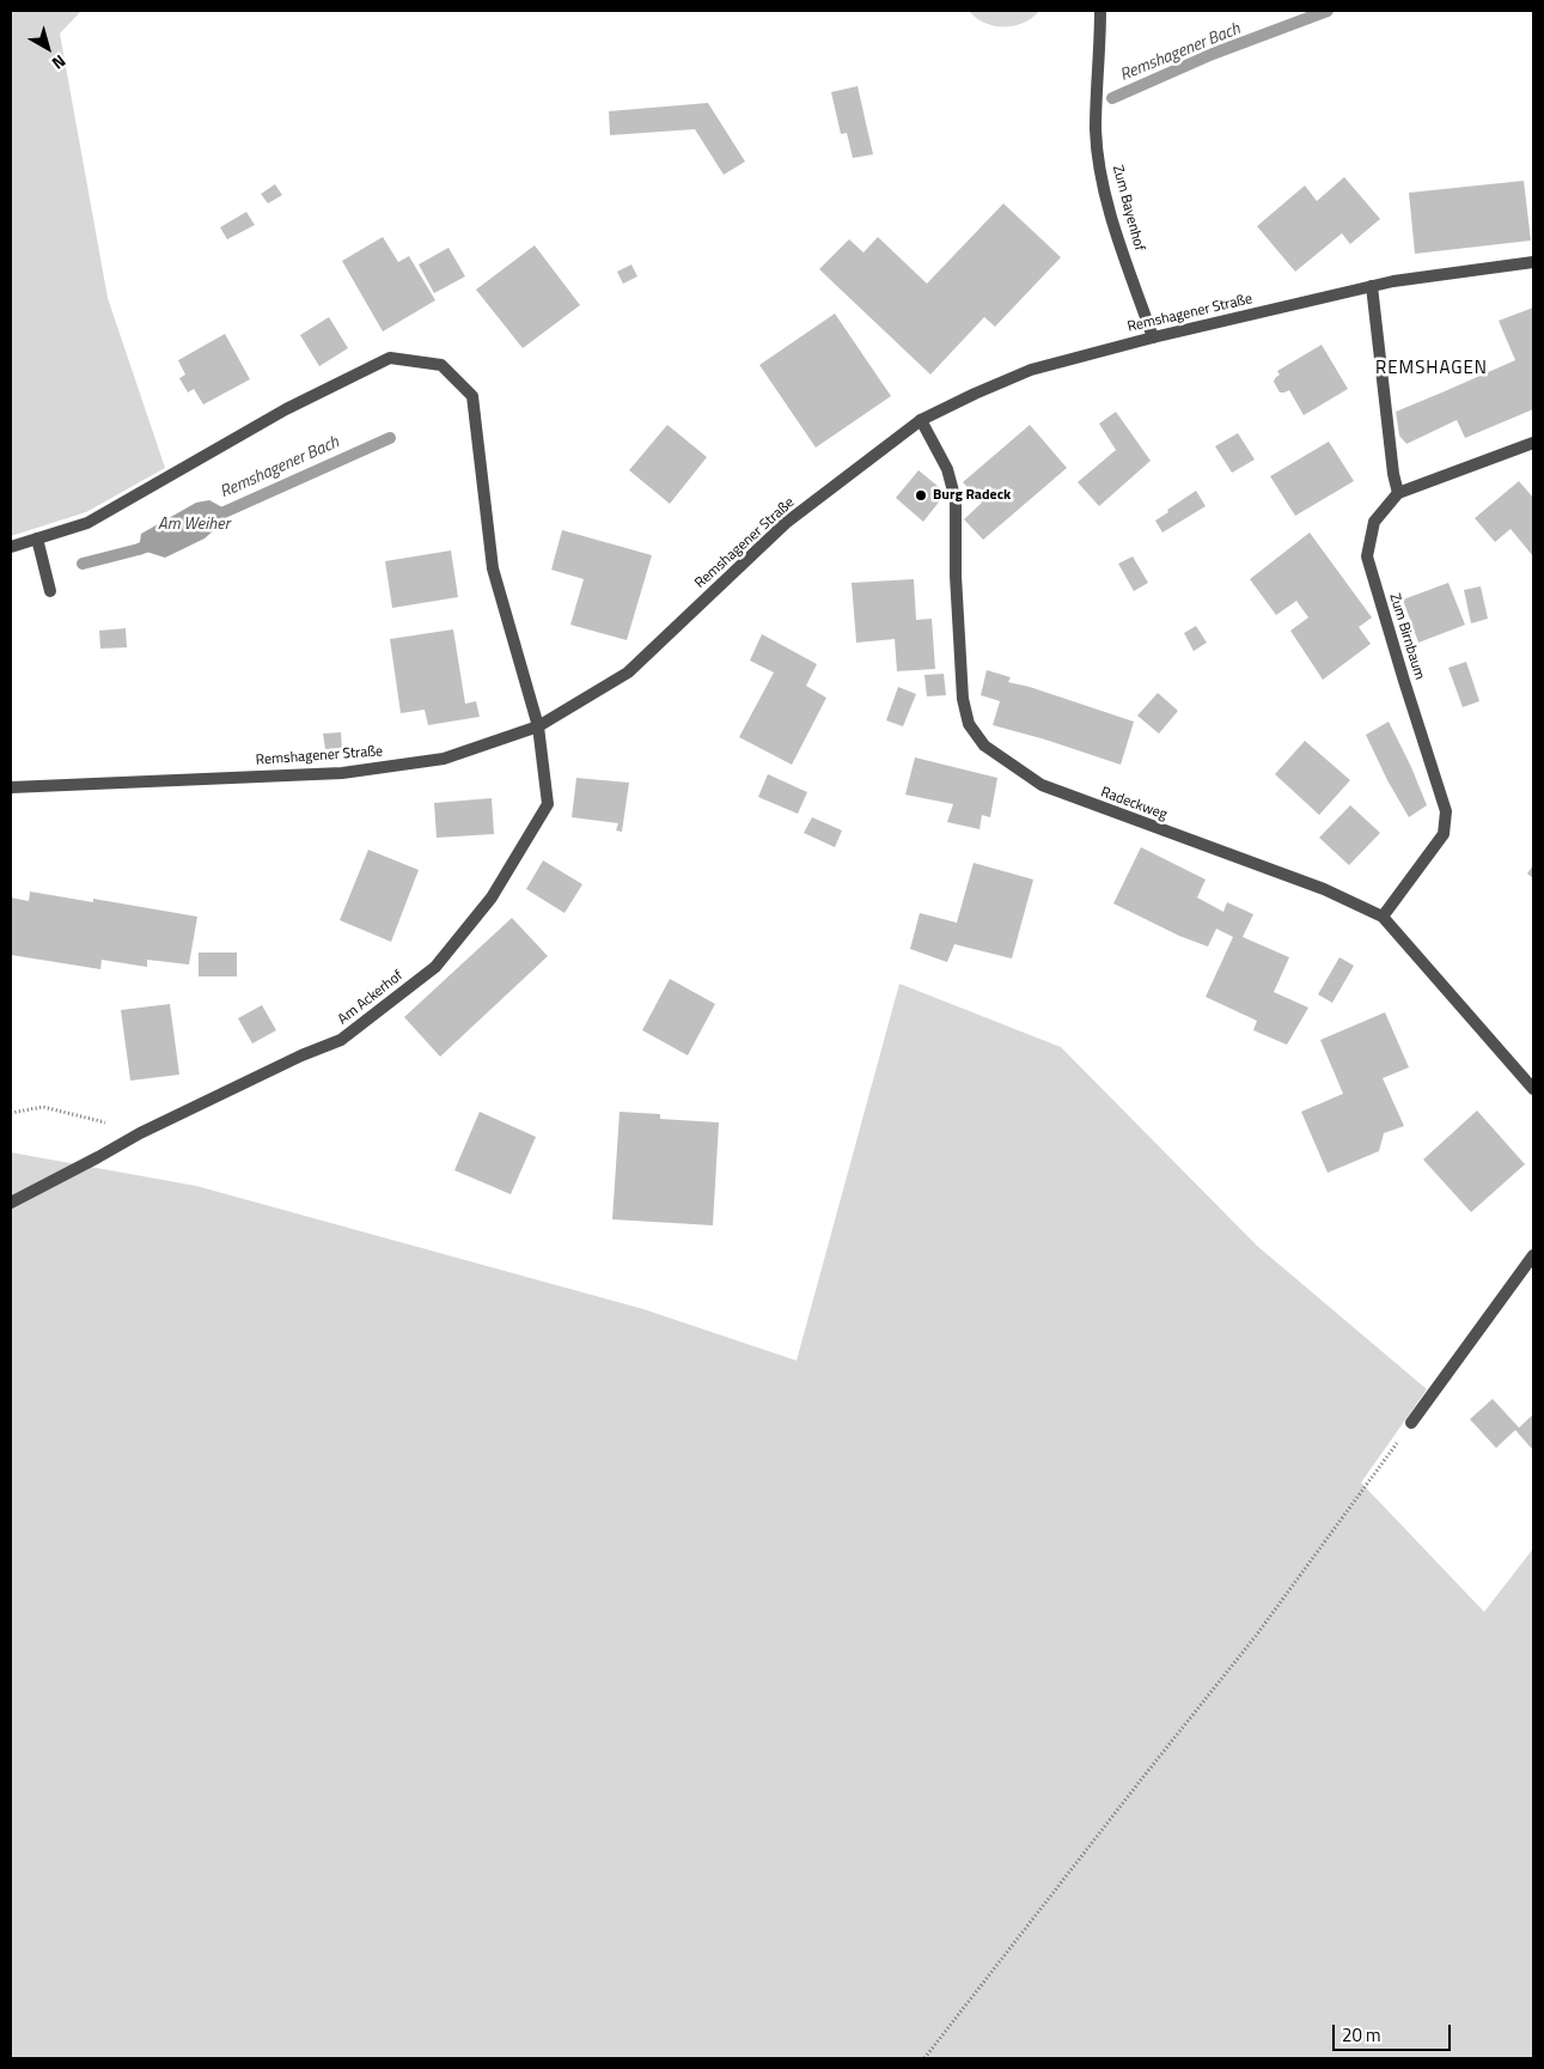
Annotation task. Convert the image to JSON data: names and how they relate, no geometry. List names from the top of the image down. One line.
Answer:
{"streets":{"street":["Zum Bayenhof","Remshagener Straße","Zum Birnbaum","Radeckweg","Am Ackerhof"]},"crossings":[["Zum Bayenhof","Remshagener Straße"],["Remshagener Straße","Radeckweg"],["Remshagener Straße","Am Ackerhof"],["Zum Birnbaum","Radeckweg"]],"districts":["REMSHAGEN"],"water":["Remshagener Bach","Am Weiher"],"places":["Burg Radeck"],"scale_bar":"20 m","north":"bottom right"}
